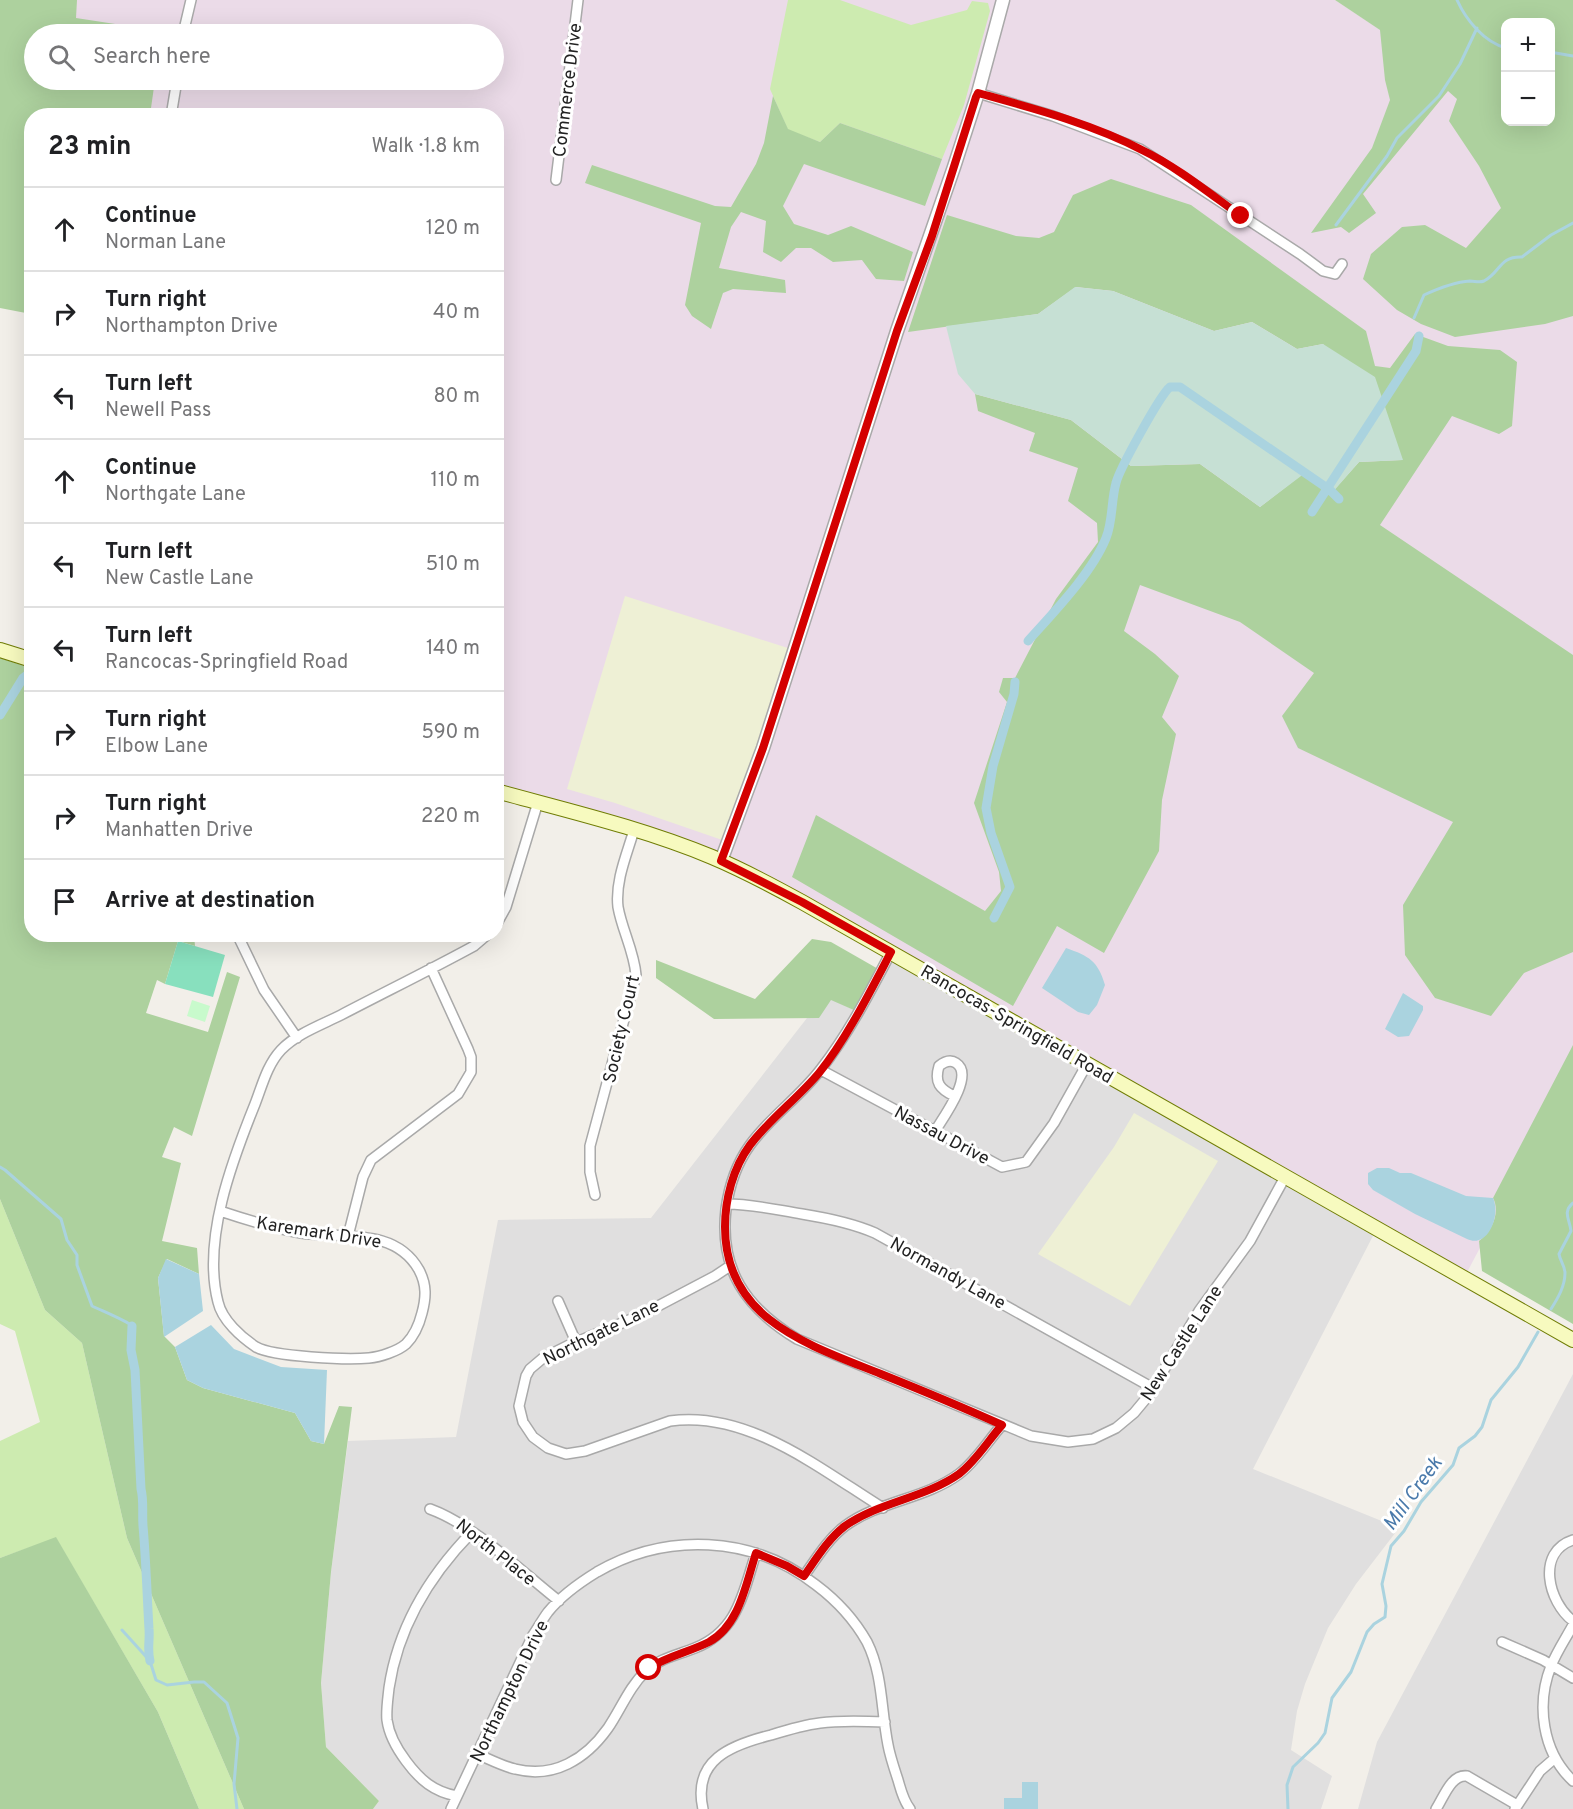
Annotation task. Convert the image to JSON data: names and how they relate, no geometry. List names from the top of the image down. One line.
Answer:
{"streets":{"main road":["Rancocas-Springfield Road"],"street":["Commerce Drive","Society Court","Nassau Drive","Karemark Drive","Normandy Lane","Northgate Lane","New Castle Lane","North Place","Northampton Drive"]},"crossings":[["Rancocas-Springfield Road","Society Court"],["Rancocas-Springfield Road","Nassau Drive"],["Rancocas-Springfield Road","New Castle Lane"],["Nassau Drive","New Castle Lane"],["Normandy Lane","New Castle Lane"],["Northgate Lane","New Castle Lane"],["North Place","Northampton Drive"]],"water":["Mill Creek"],"page":{"map_buttons":["+","−"],"search":"Search here","heading":["23 min","Walk · 1.8 km"],"list":[["Continue","Norman Lane","120 m"],["Turn right","Northampton Drive","40 m"],["Turn left","Newell Pass","80 m"],["Continue","Northgate Lane","110 m"],["Turn left","New Castle Lane","510 m"],["Turn left","Rancocas-Springfield Road","140 m"],["Turn right","Elbow Lane","590 m"],["Turn right","Manhatten Drive","220 m"],"Arrive at destination"]}}
